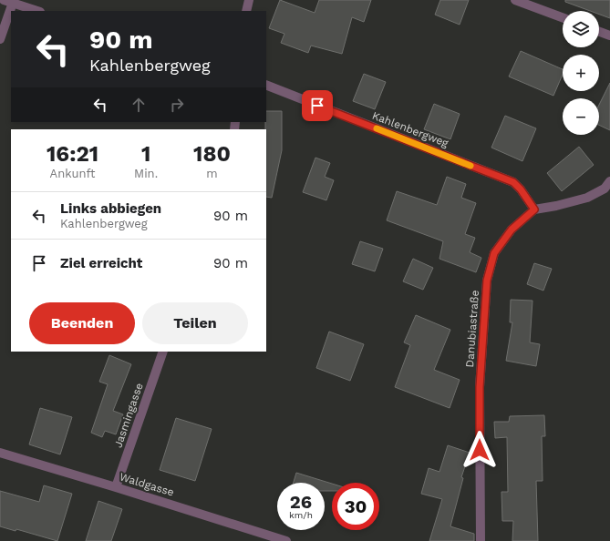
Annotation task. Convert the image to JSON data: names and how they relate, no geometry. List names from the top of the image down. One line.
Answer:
{"streets":{"street":["Kahlenbergweg","Danubiastraße","Jasmingasse","Waldgasse"]},"crossings":[["Kahlenbergweg","Danubiastraße"],["Jasmingasse","Waldgasse"]],"page":{"map_buttons":["+","−"],"turn":["90 m","Kahlenbergweg"],"eta":["16:21","Ankunft","1","Min.","180","m"],"list":[{"name":"Links abbiegen","note":"Kahlenbergweg","value":"90 m"},{"name":"Ziel erreicht","value":"90 m"}],"buttons":["Beenden","Teilen"],"speed":"26 km/h","limit":"30"}}
